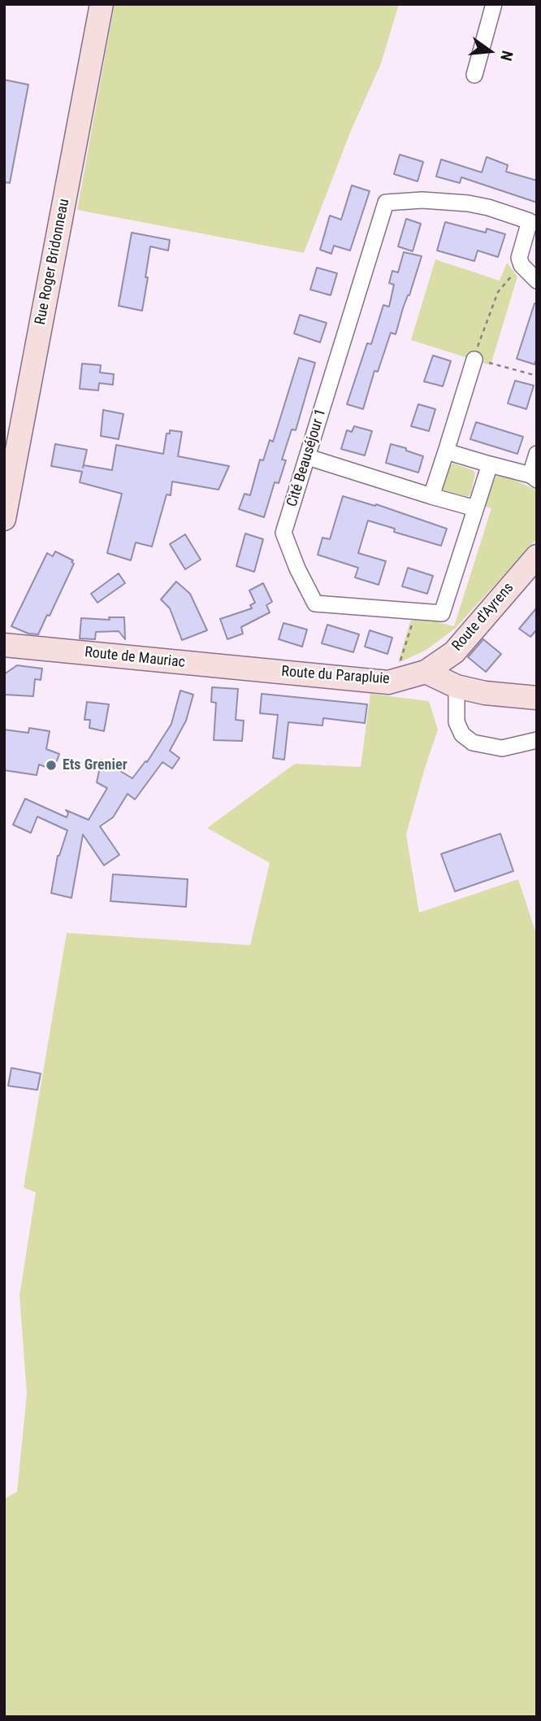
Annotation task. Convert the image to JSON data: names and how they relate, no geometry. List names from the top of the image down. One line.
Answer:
{"streets":{"street":["Rue Roger Bridonneau","Cité Beauséjour 1","Route d'Ayrens","Route de Mauriac","Route du Parapluie"]},"crossings":[["Route d'Ayrens","Route du Parapluie"],["Route de Mauriac","Route du Parapluie"]],"places":["Ets Grenier"],"north":"right"}
